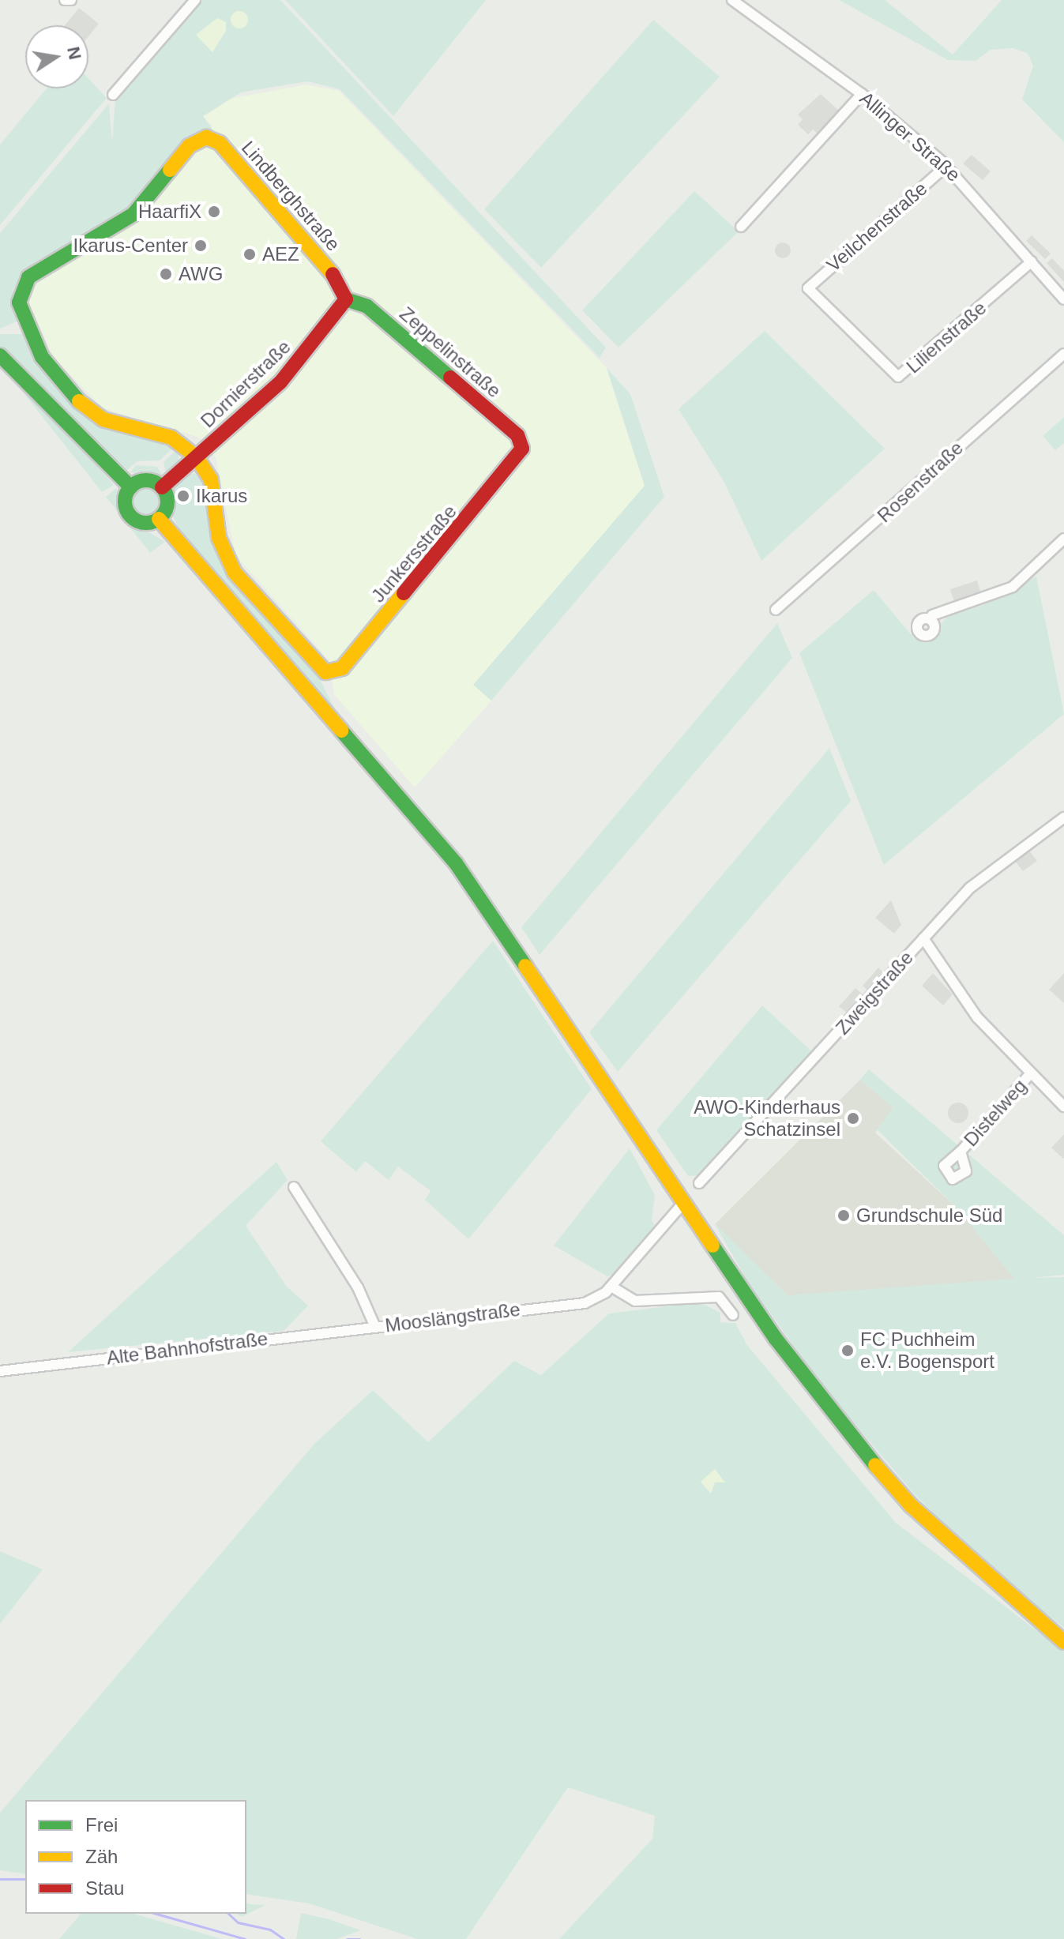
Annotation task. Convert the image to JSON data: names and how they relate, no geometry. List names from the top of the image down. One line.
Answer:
{"streets":{"street":["Allinger Straße","Lindberghstraße","Veilchenstraße","Lilienstraße","Zeppelinstraße","Dornierstraße","Rosenstraße","Junkersstraße","Zweigstraße","Distelweg","Mooslängstraße","Alte Bahnhofstraße"]},"crossings":[["Allinger Straße","Veilchenstraße"],["Allinger Straße","Lilienstraße"],["Lindberghstraße","Zeppelinstraße"],["Lindberghstraße","Dornierstraße"],["Lindberghstraße","Junkersstraße"],["Veilchenstraße","Lilienstraße"],["Zeppelinstraße","Dornierstraße"],["Zeppelinstraße","Junkersstraße"],["Dornierstraße","Junkersstraße"],["Mooslängstraße","Alte Bahnhofstraße"]],"places":["HaarfiX","Ikarus-Center","AEZ","AWG","Ikarus","AWO-Kinderhaus Schatzinsel","Grundschule Süd","FC Puchheim e.V. Bogensport"],"legend":["Frei","Zäh","Stau"],"north":"right"}
